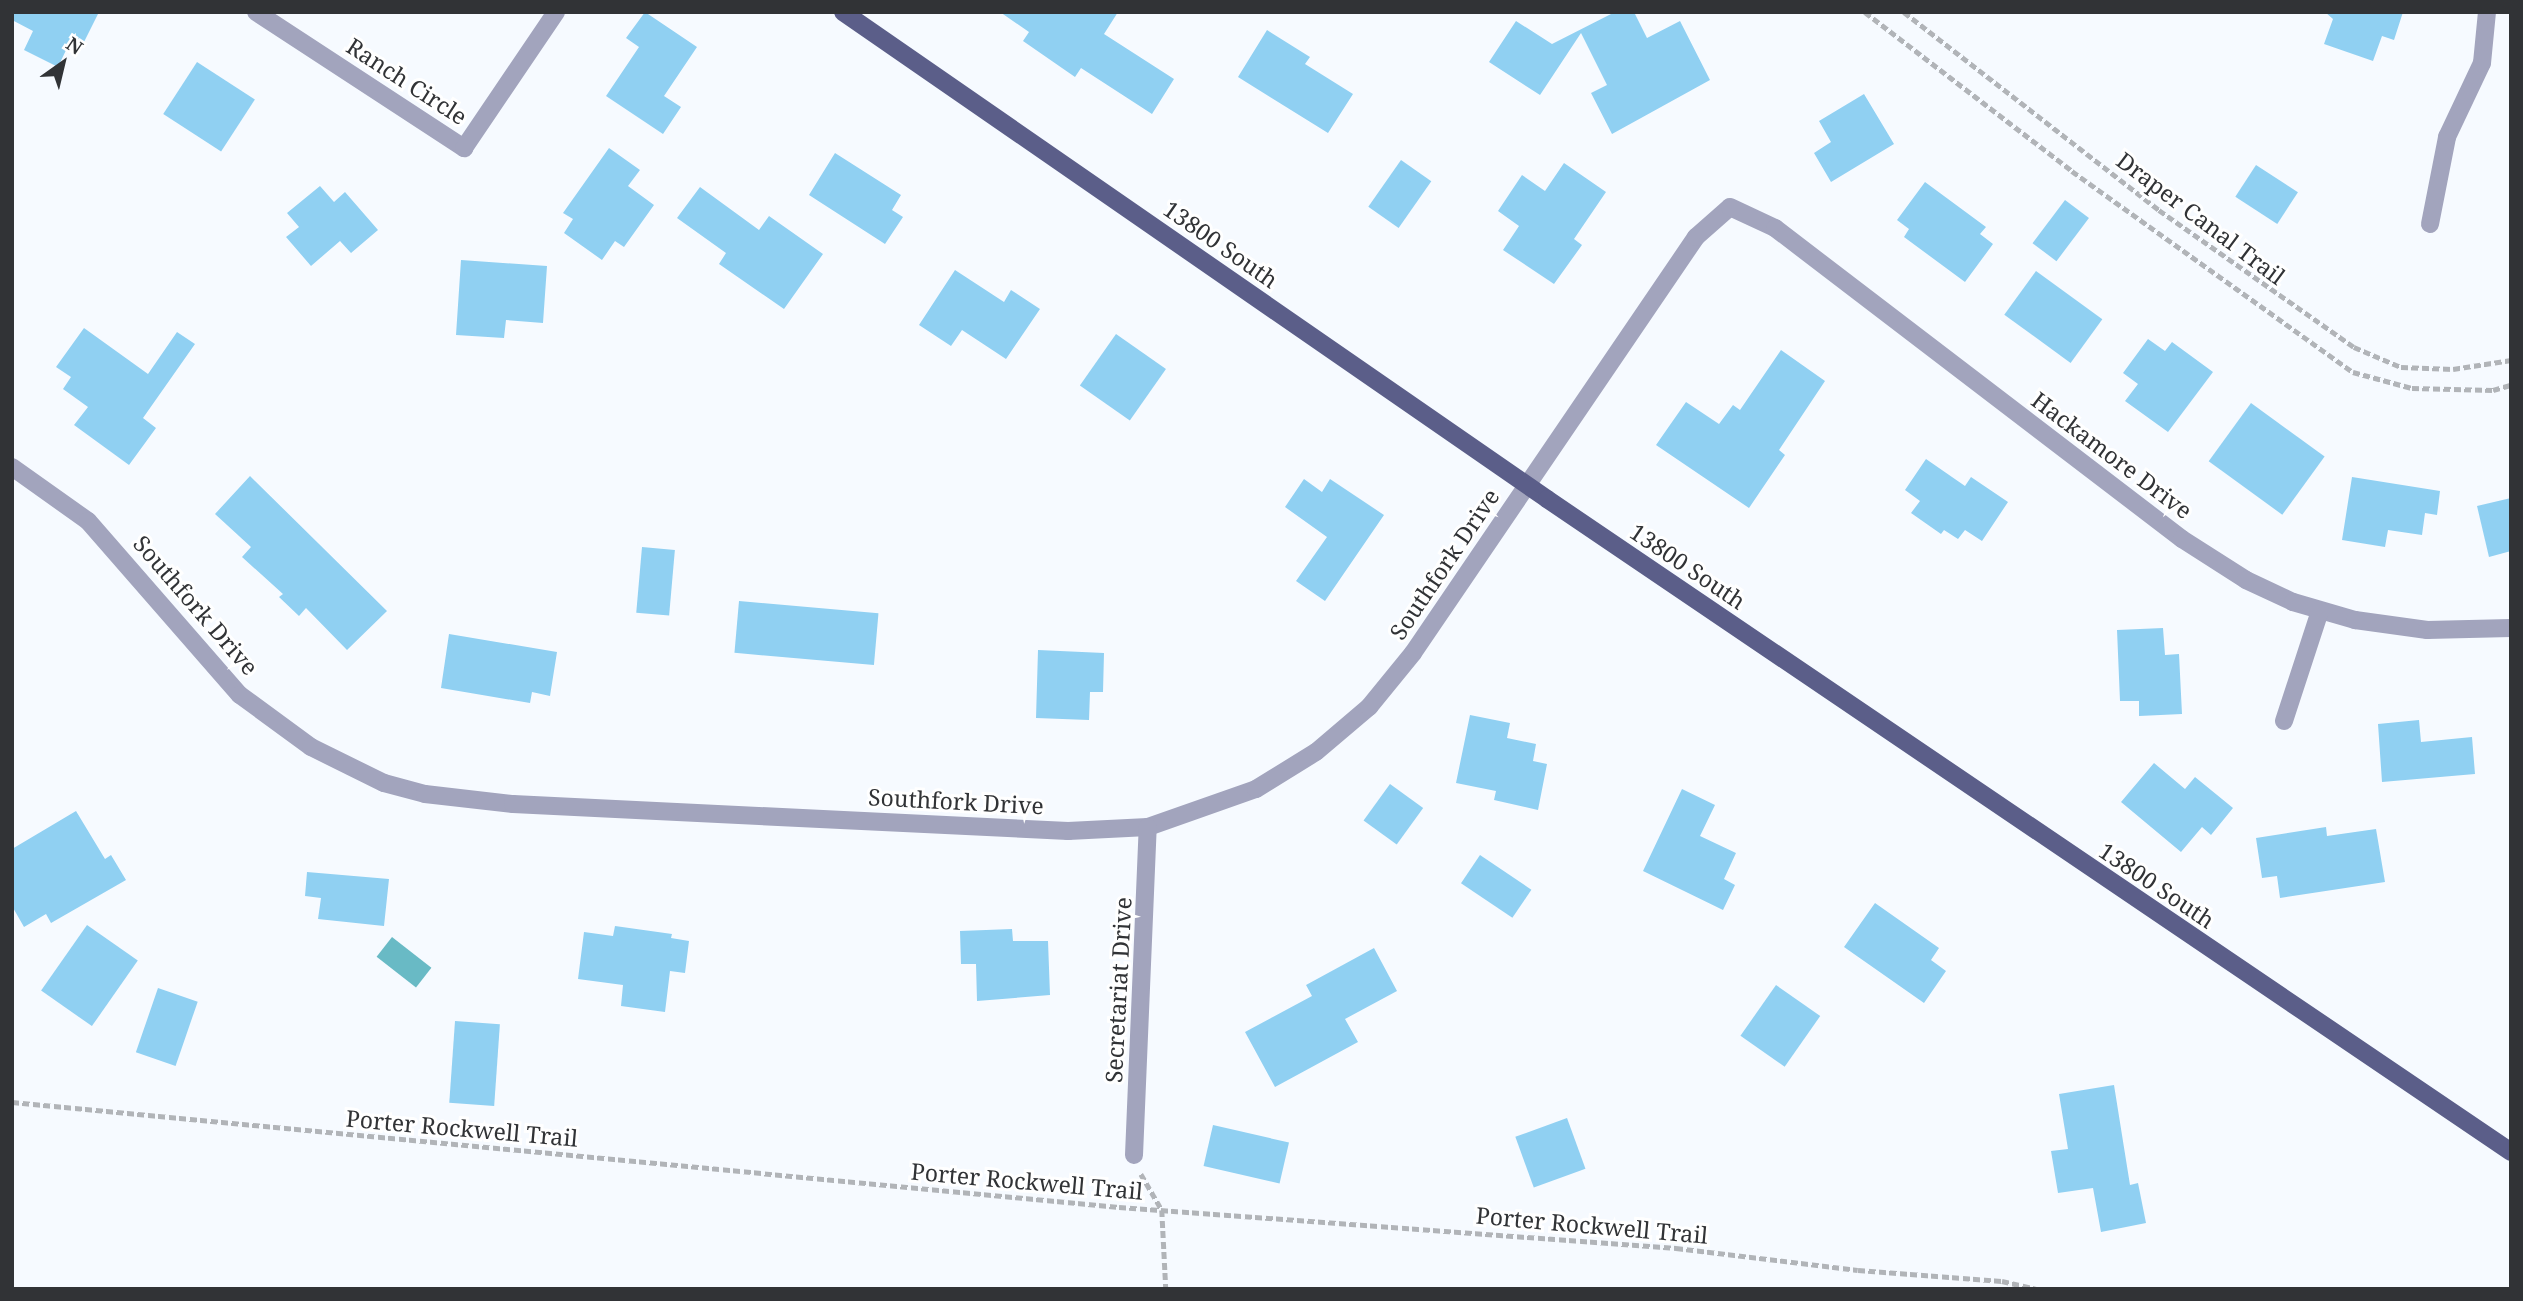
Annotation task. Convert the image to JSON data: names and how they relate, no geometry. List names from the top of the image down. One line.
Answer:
{"streets":{"main road":["13800 South"],"street":["Ranch Circle","Hackamore Drive","Southfork Drive","Secretariat Drive"],"path":["Draper Canal Trail","Porter Rockwell Trail"]},"crossings":[["13800 South","Southfork Drive"],["Hackamore Drive","Southfork Drive"],["Southfork Drive","Secretariat Drive"]],"north":"top right"}
